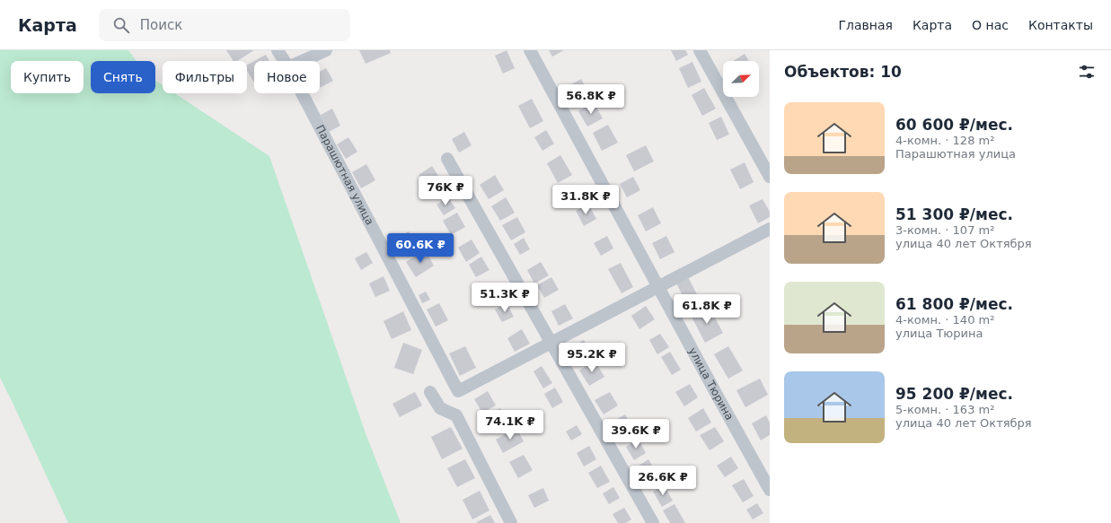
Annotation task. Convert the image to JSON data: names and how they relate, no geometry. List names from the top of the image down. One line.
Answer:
{"streets":{"street":["Парашютная улица","улица Тюрина"]},"north":"top right","page":{"header":"Карта","search":"Поиск","nav":["Главная","Карта","О нас","Контакты"],"heading":"Объектов: 10","chip":["Купить","Снять","Фильтры","Новое"],"price":["56.8K ₽","76K ₽","31.8K ₽","60.6K ₽","51.3K ₽","61.8K ₽","95.2K ₽","74.1K ₽","39.6K ₽","26.6K ₽"],"list":[{"name":"60 600 ₽/мес.","note":"4-комн. · 128 m² · Парашютная улица"},{"name":"51 300 ₽/мес.","note":"3-комн. · 107 m² · улица 40 лет Октября"},{"name":"61 800 ₽/мес.","note":"4-комн. · 140 m² · улица Тюрина"},{"name":"95 200 ₽/мес.","note":"5-комн. · 163 m² · улица 40 лет Октября"}]}}
